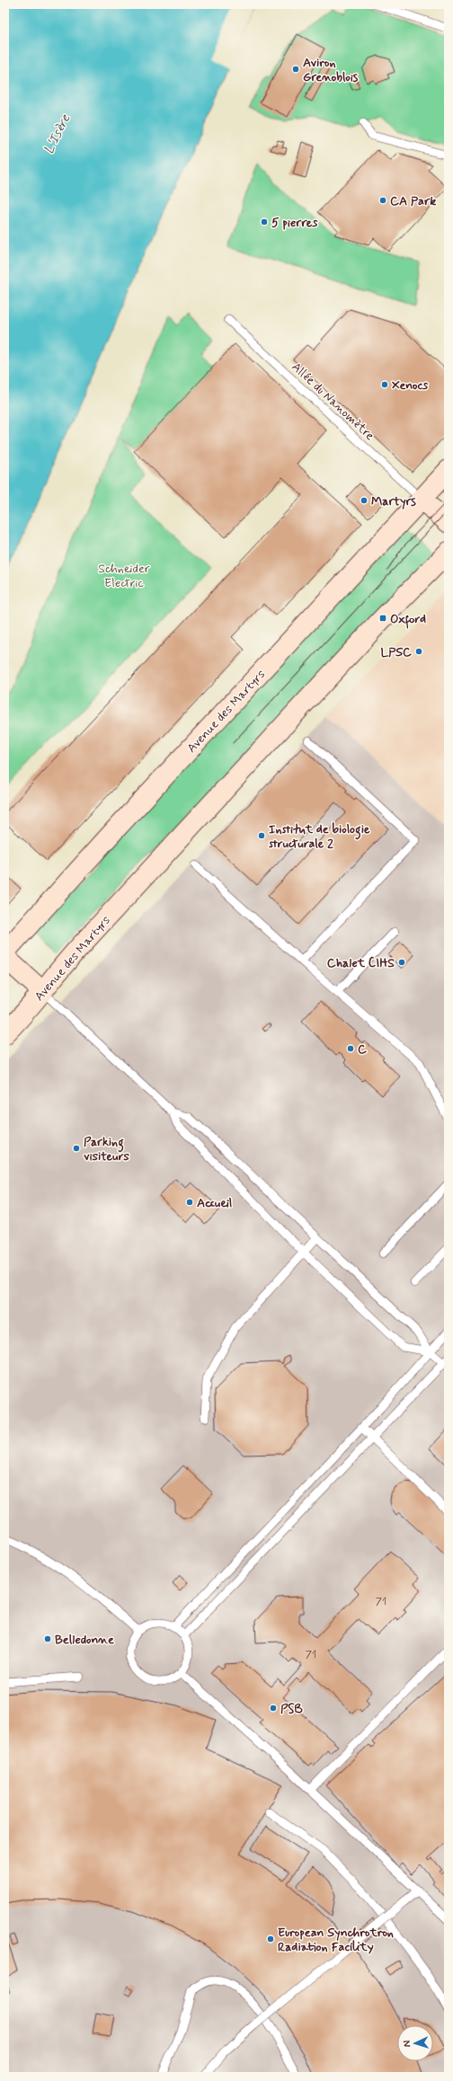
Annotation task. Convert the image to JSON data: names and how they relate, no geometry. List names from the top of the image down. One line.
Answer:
{"streets":{"main road":["Avenue des Martyrs"],"lane":["Allée du Nanomètre"]},"crossings":[["Allée du Nanomètre","Avenue des Martyrs"]],"water":["L'Isère"],"parks":["Schneider Electric"],"places":{"other":["Aviron Grenoblois","CA Park","5 pierres","Xenocs","Martyrs","LPSC","Institut de biologie structurale 2","Chalet CIHS","C","Parking visiteurs","Accueil","Belledonne","PSB","European Synchrotron Radiation Facility"],"transit":["Oxford"]},"house_numbers":["71","71"],"north":"left"}
